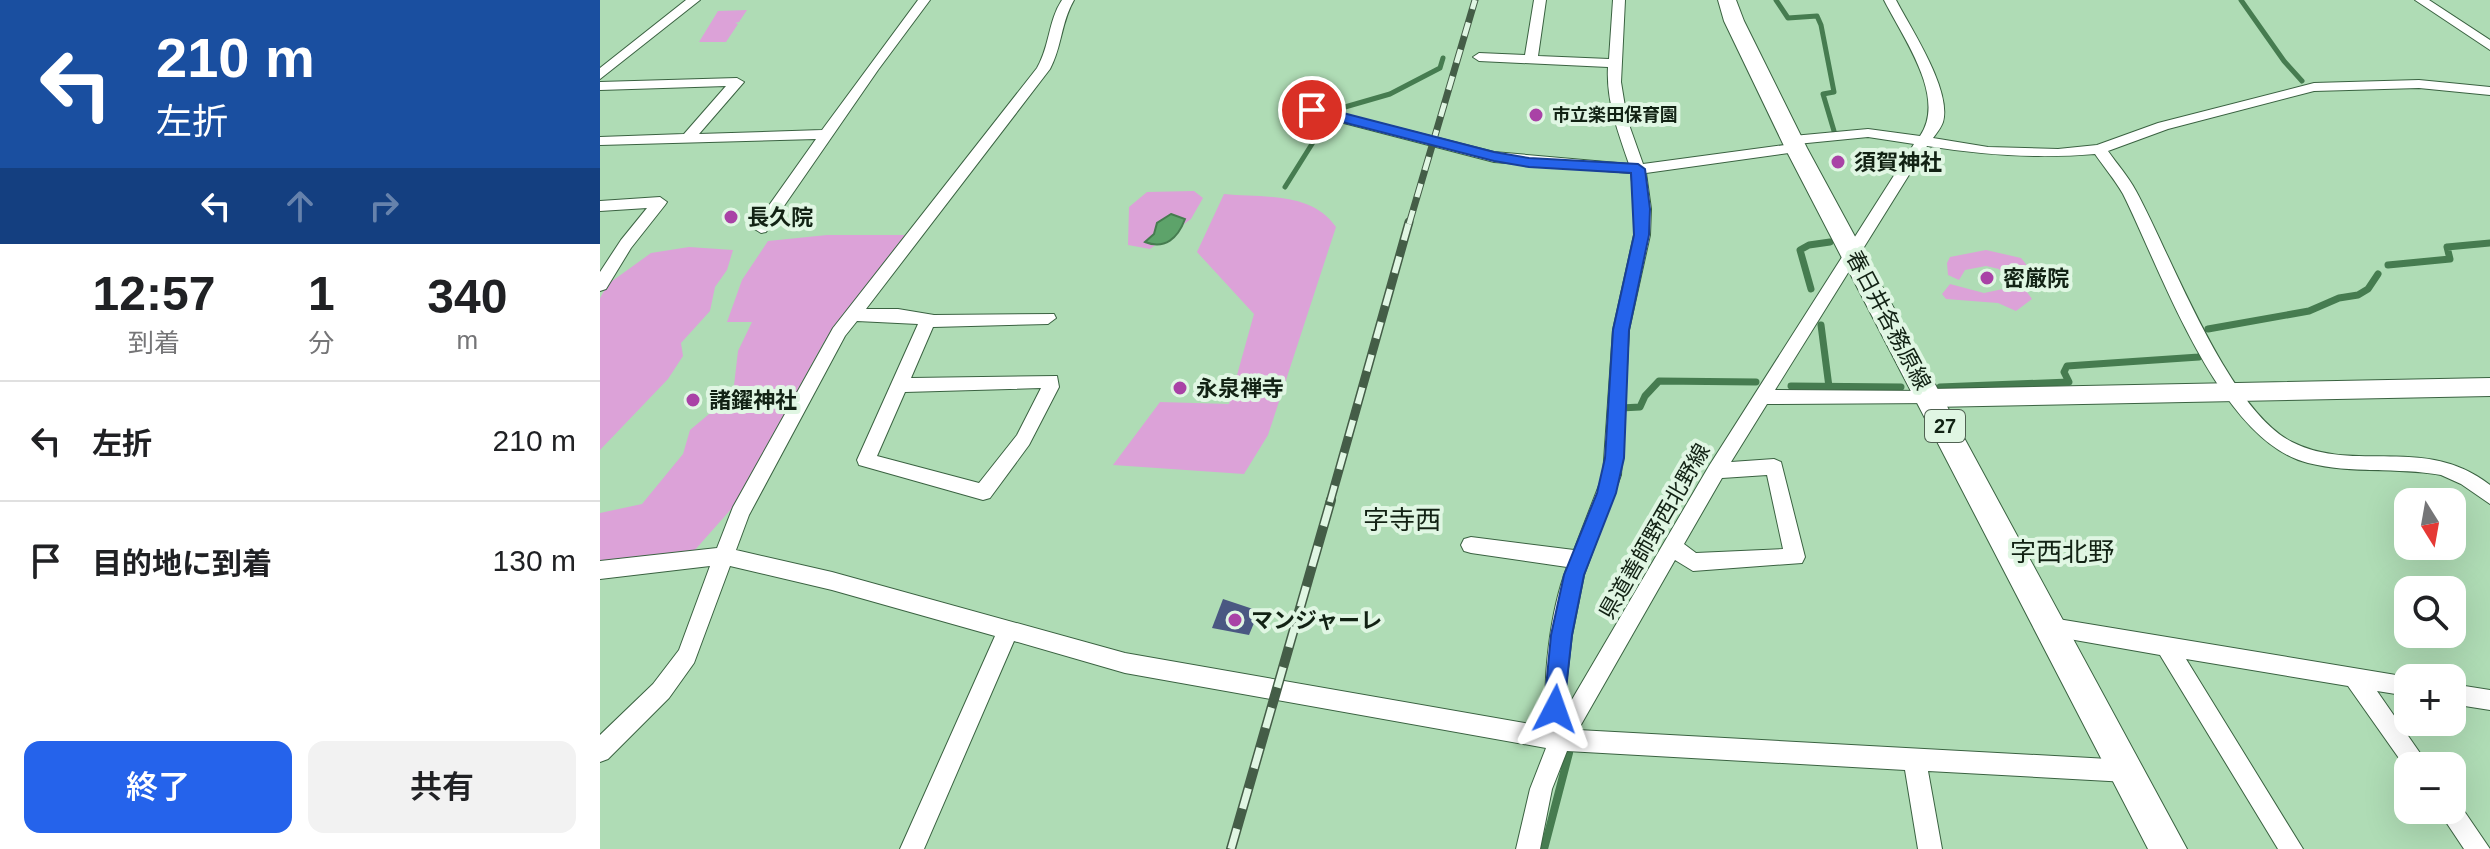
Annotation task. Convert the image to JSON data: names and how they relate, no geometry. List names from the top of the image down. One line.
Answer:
{"streets":{"main road":["春日井各務原線","27"],"street":["県道善師野西北野線"]},"crossings":[["春日井各務原線","県道善師野西北野線"]],"districts":["字寺西","字西北野"],"places":["市立楽田保育園","須賀神社","長久院","密厳院","永泉禅寺","諸鑃神社","マンジャーレ"],"north":"bottom","page":{"turn":["210 m","左折"],"eta":["12:57","到着","1","分","340","m"],"list":[{"name":"左折","value":"210 m"},{"name":"目的地に到着","value":"130 m"}],"map_buttons":["+","−"],"buttons":["終了","共有"]}}
